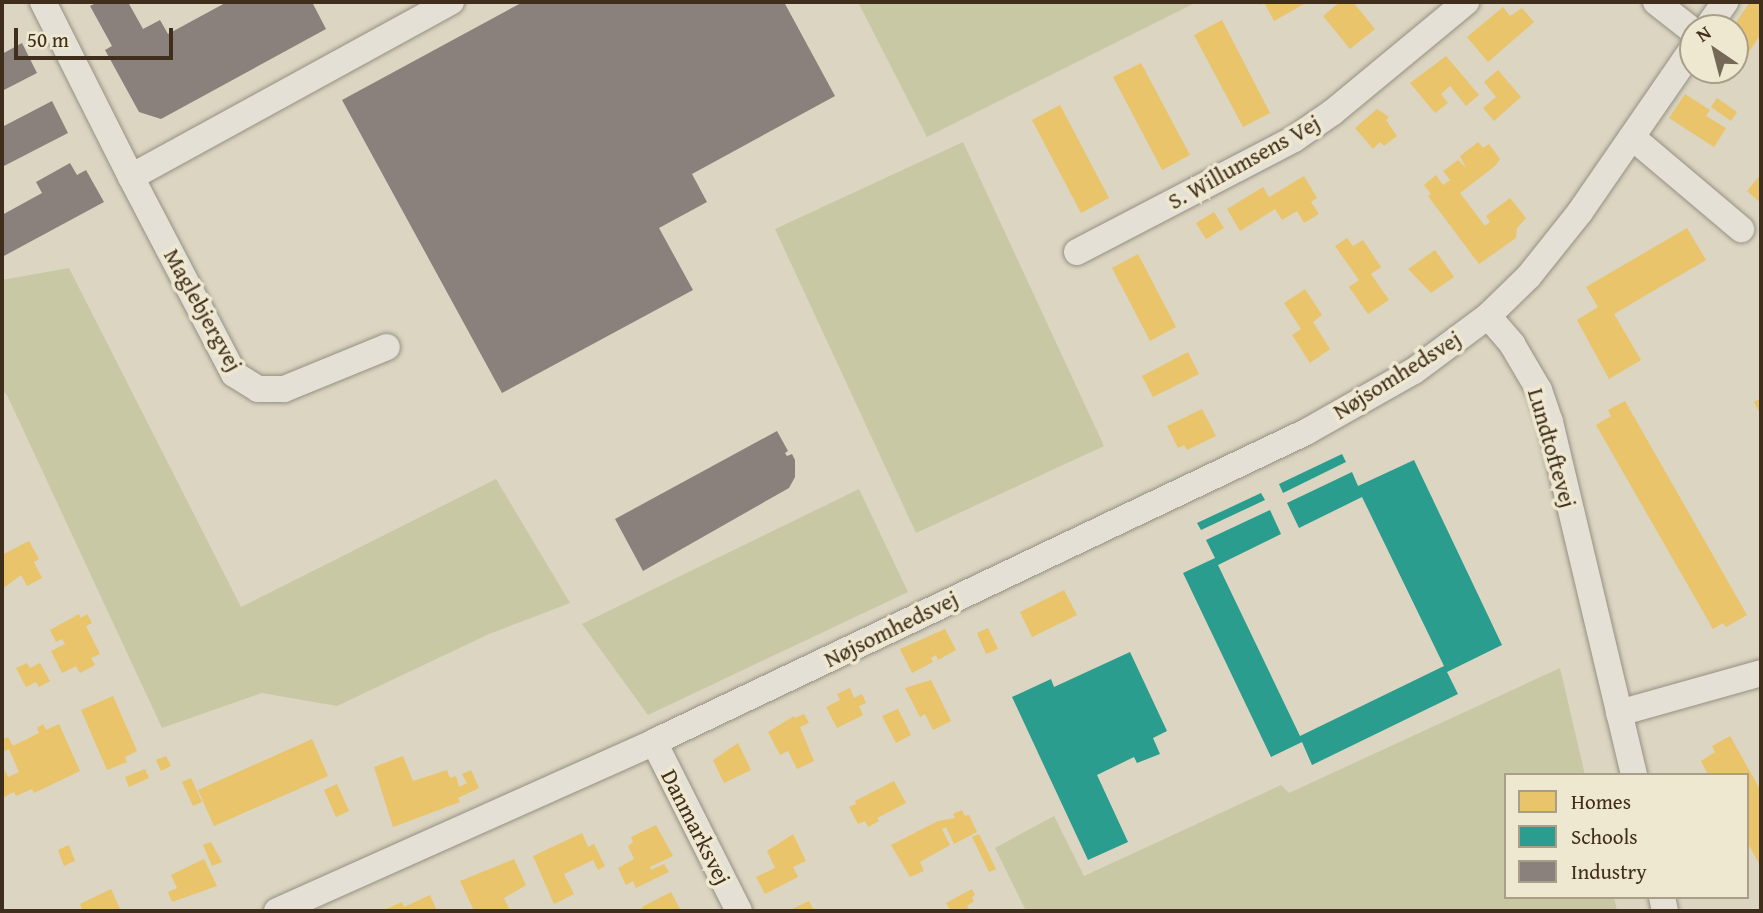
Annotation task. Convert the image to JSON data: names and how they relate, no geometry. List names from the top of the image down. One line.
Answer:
{"streets":{"street":["S. Willumsens Vej","Maglebjergvej","Nøjsomhedsvej","Lundtoftevej","Danmarksvej"]},"crossings":[["Nøjsomhedsvej","Lundtoftevej"],["Nøjsomhedsvej","Danmarksvej"]],"legend":["Homes","Schools","Industry"],"scale_bar":"50 m","north":"top left"}
